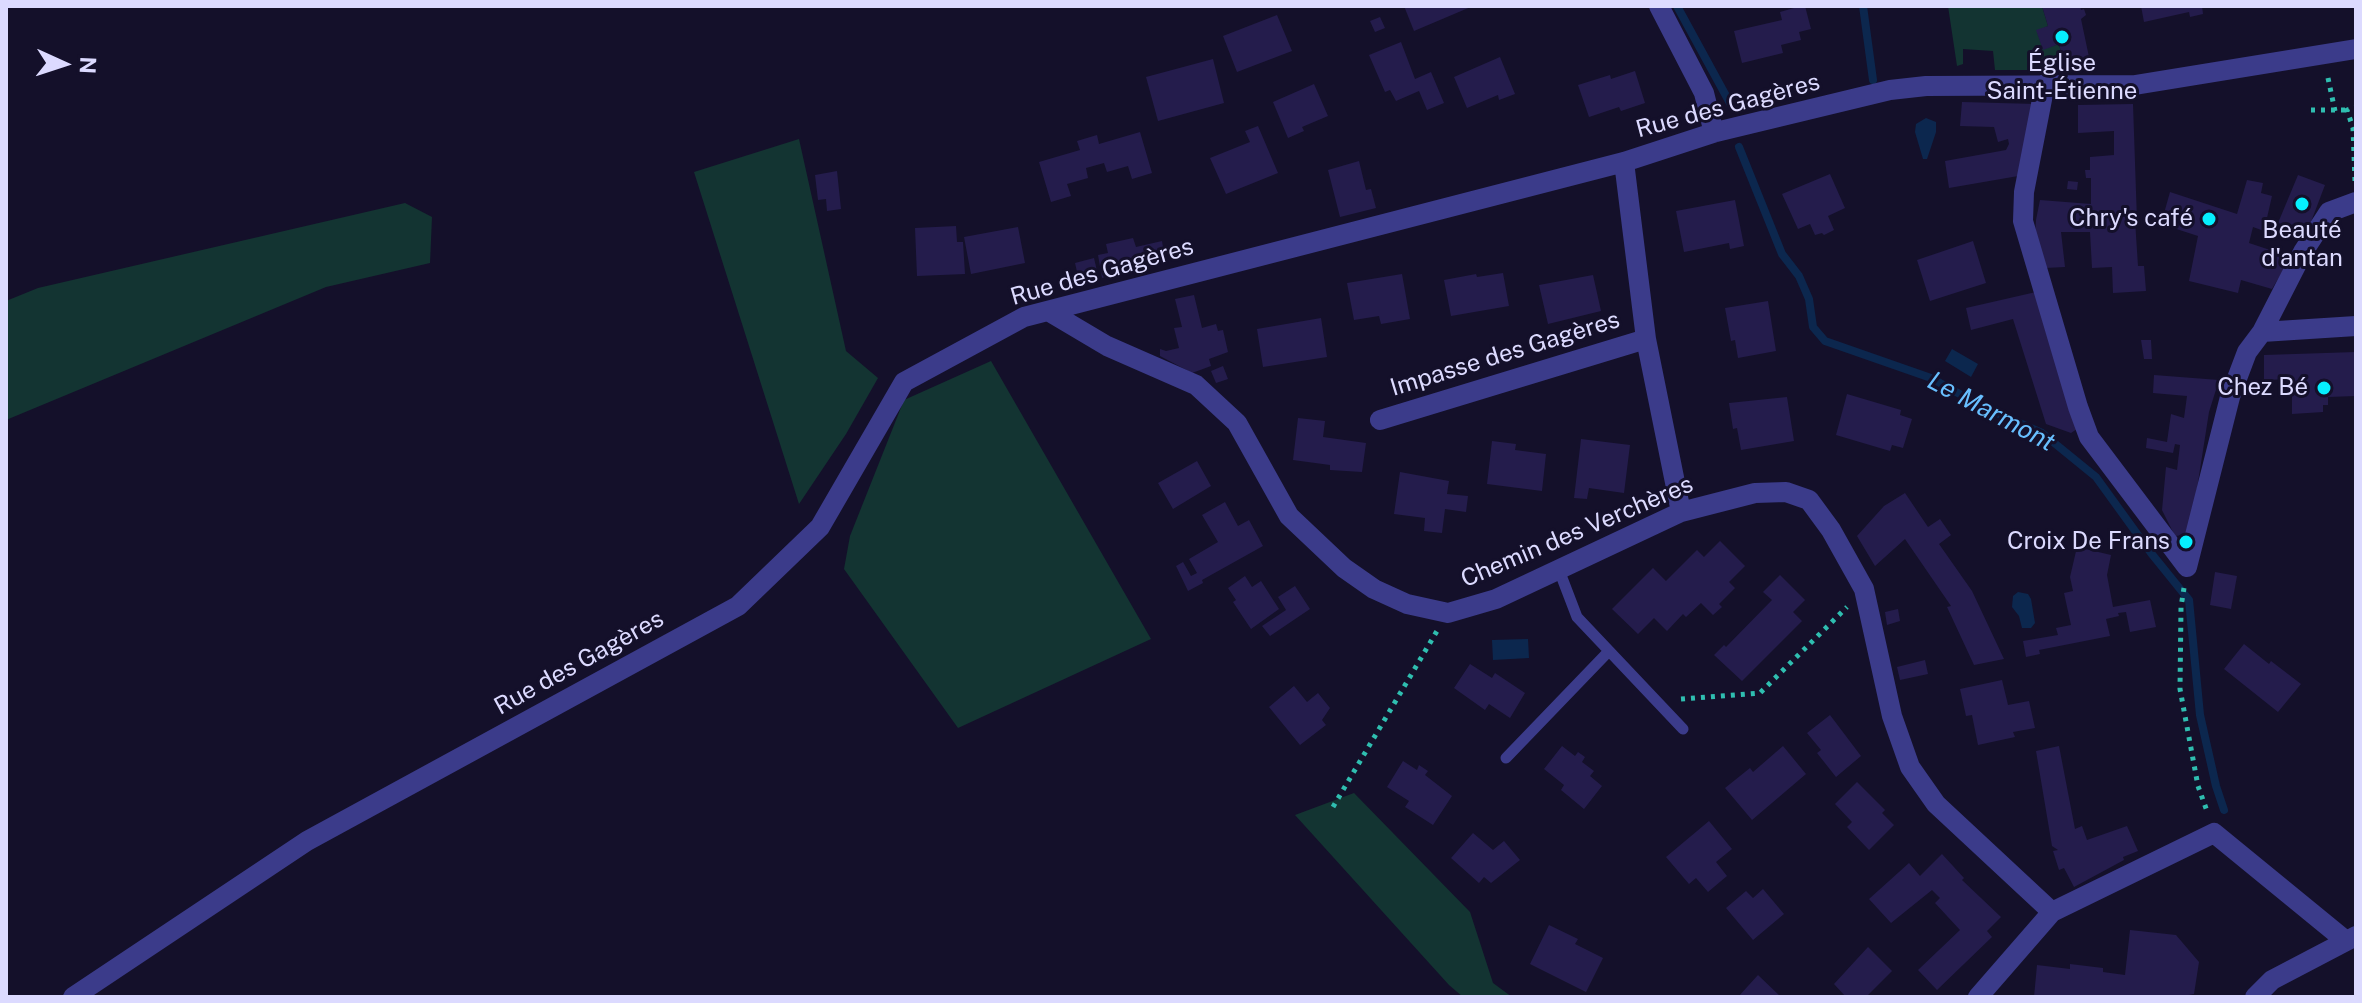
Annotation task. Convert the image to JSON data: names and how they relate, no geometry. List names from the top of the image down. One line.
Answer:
{"streets":{"street":["Rue des Gagères","Impasse des Gagères","Chemin des Verchères"]},"crossings":[["Rue des Gagères","Impasse des Gagères"],["Rue des Gagères","Chemin des Verchères"],["Impasse des Gagères","Chemin des Verchères"]],"water":["Le Marmont"],"places":["Église Saint-Étienne","Beauté d'antan","Chry's café","Chez Bé","Croix De Frans"],"north":"right"}
